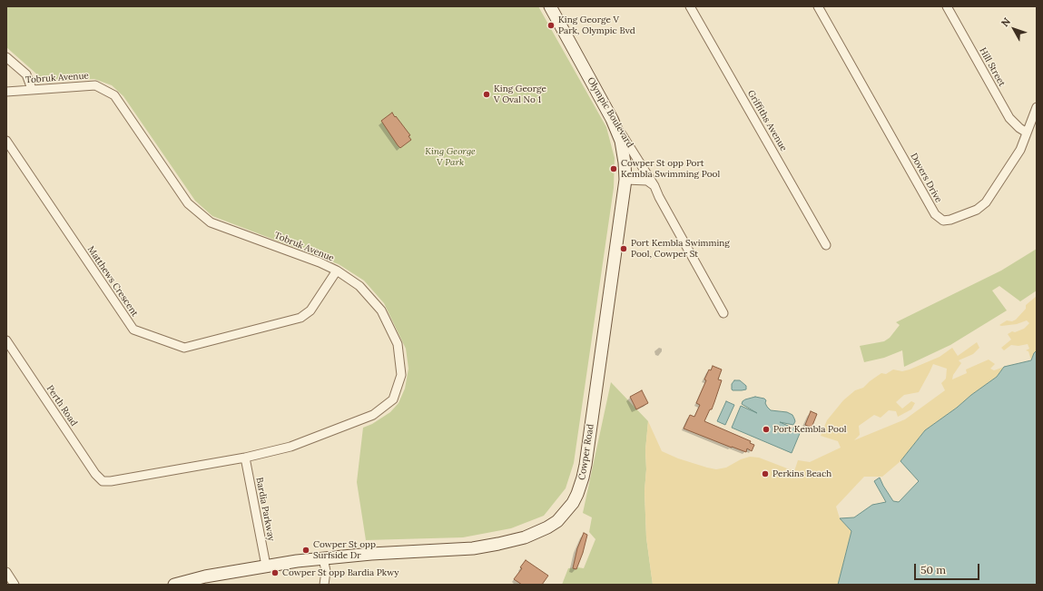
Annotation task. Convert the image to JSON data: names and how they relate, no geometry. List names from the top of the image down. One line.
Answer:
{"streets":{"main road":["Olympic Boulevard","Cowper Road"],"street":["Hill Street","Tobruk Avenue","Griffiths Avenue","Dovers Drive","Matthews Crescent","Perth Road","Bardia Parkway"]},"crossings":[["Hill Street","Dovers Drive"],["Tobruk Avenue","Matthews Crescent"],["Tobruk Avenue","Perth Road"],["Tobruk Avenue","Bardia Parkway"],["Olympic Boulevard","Cowper Road"],["Cowper Road","Bardia Parkway"]],"parks":["King George V Park"],"places":["King George V Park, Olympic Bvd","King George V Oval No 1","Cowper St opp Port Kembla Swimming Pool","Port Kembla Swimming Pool, Cowper St","Port Kembla Pool","Perkins Beach","Cowper St opp Surfside Dr","Cowper St opp Bardia Pkwy"],"scale_bar":"50 m","north":"top left"}
